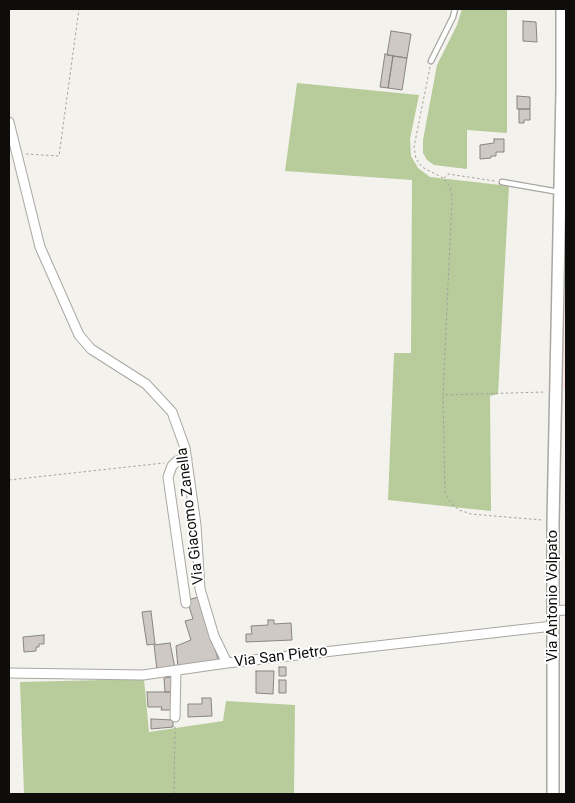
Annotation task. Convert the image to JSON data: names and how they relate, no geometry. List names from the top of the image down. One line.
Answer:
{"streets":{"street":["Via Giacomo Zanella","Via Antonio Volpato","Via San Pietro"]},"crossings":[["Via Giacomo Zanella","Via San Pietro"],["Via Antonio Volpato","Via San Pietro"]]}
